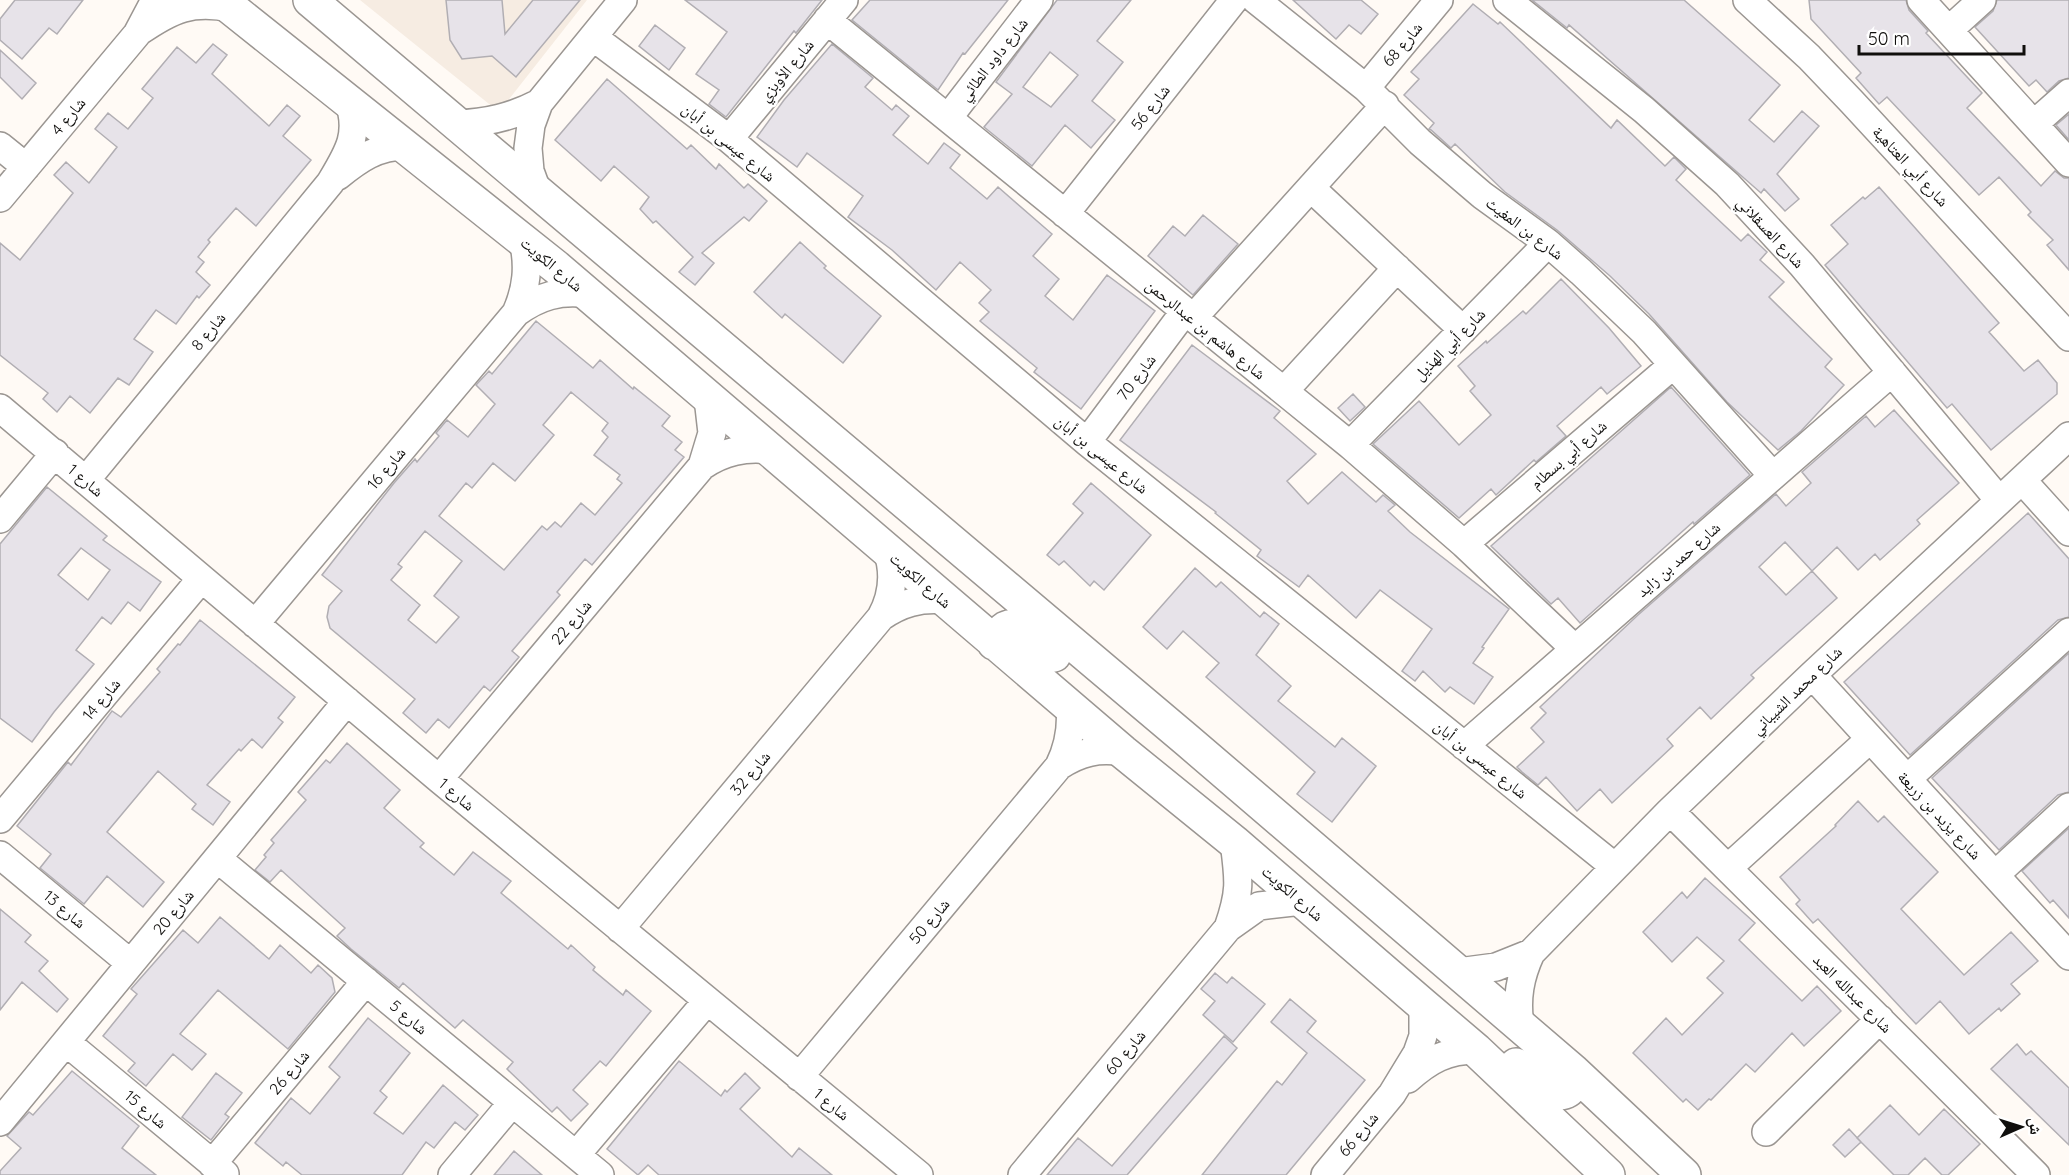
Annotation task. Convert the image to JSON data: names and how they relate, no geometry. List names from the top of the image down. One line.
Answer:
{"streets":{"main road":["شارع الكويت"],"street":["شارع 68","شارع داود الطائي","شارع الأوبزي","شارع 56","شارع 4","شارع عيسى بن أبان","شارع أبي العتاهية","شارع بن المغيث","شارع العسقلاني","شارع هاشم بن عبدالرحمن","شارع 8","شارع أبي الهذيل","شارع 70","شارع أبي بسطام","شارع 16","شارع 1","شارع حمد بن زايد","شارع 22","شارع محمد الشيباني","شارع 14","شارع 32","شارع يزيد بن زريعة","شارع 13","شارع 20","شارع 50","شارع عبدالله العبد","شارع 5","شارع 60","شارع 26","شارع 15","شارع 66"]},"crossings":[["شارع 68","شارع بن المغيث"],["شارع 68","شارع 70"],["شارع داود الطائي","شارع هاشم بن عبدالرحمن"],["شارع الأوبزي","شارع عيسى بن أبان"],["شارع الأوبزي","شارع هاشم بن عبدالرحمن"],["شارع 56","شارع هاشم بن عبدالرحمن"],["شارع 4","شارع الكويت"],["شارع عيسى بن أبان","شارع 70"],["شارع عيسى بن أبان","شارع حمد بن زايد"],["شارع عيسى بن أبان","شارع محمد الشيباني"],["شارع بن المغيث","شارع أبي الهذيل"],["شارع بن المغيث","شارع أبي بسطام"],["شارع بن المغيث","شارع حمد بن زايد"],["شارع العسقلاني","شارع حمد بن زايد"],["شارع العسقلاني","شارع محمد الشيباني"],["شارع الكويت","شارع 8"],["شارع الكويت","شارع 16"],["شارع الكويت","شارع 22"],["شارع الكويت","شارع 32"],["شارع الكويت","شارع 50"],["شارع الكويت","شارع 60"],["شارع الكويت","شارع 66"],["شارع هاشم بن عبدالرحمن","شارع أبي الهذيل"],["شارع هاشم بن عبدالرحمن","شارع 70"],["شارع هاشم بن عبدالرحمن","شارع أبي بسطام"],["شارع هاشم بن عبدالرحمن","شارع حمد بن زايد"],["شارع 8","شارع 1"],["شارع 16","شارع 1"],["شارع 1","شارع 22"],["شارع 1","شارع 14"],["شارع 1","شارع 32"],["شارع 1","شارع 20"],["شارع 1","شارع 50"],["شارع محمد الشيباني","شارع يزيد بن زريعة"],["شارع محمد الشيباني","شارع عبدالله العبد"],["شارع 13","شارع 20"],["شارع 20","شارع 5"],["شارع 20","شارع 15"],["شارع 5","شارع 26"],["شارع 26","شارع 15"]],"scale_bar":"50 m","north":"right"}
